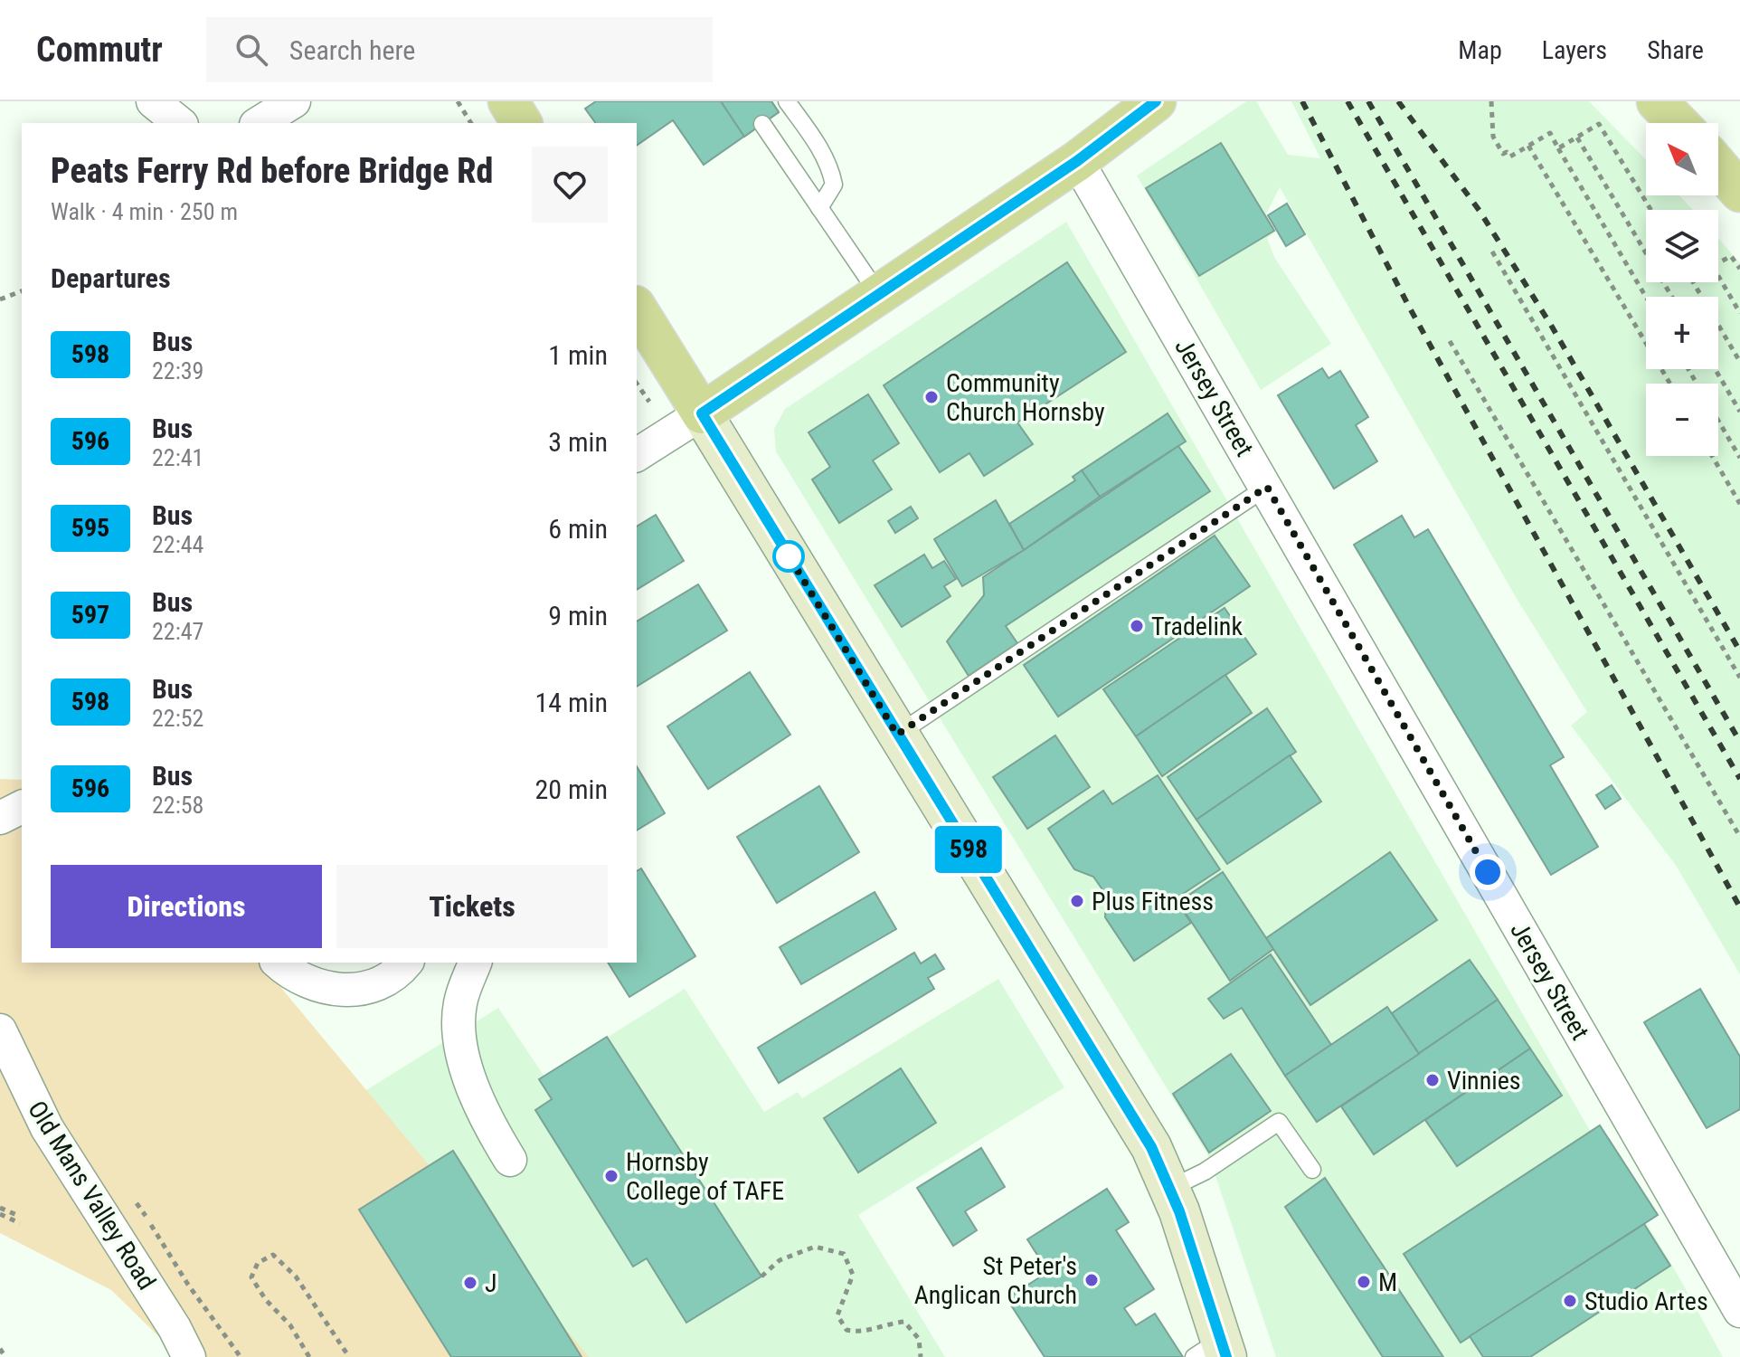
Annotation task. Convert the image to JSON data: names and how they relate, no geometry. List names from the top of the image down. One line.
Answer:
{"streets":{"street":["Jersey Street","Old Mans Valley Road"]},"places":["Community Church Hornsby","Tradelink","Plus Fitness","Vinnies","Hornsby College of TAFE","St Peter's Anglican Church","M","J","Studio Artes"],"lines":["bus line 598"],"north":"top left","page":{"header":"Commutr","search":"Search here","nav":["Map","Layers","Share"],"on_map":"598","map_buttons":["+","−"],"heading":[["Peats Ferry Rd before Bridge Rd","Walk · 4 min · 250 m"],"Departures"],"list":[{"mark":"598","name":"Bus","note":"22:39","value":"1 min"},{"mark":"596","name":"Bus","note":"22:41","value":"3 min"},{"mark":"595","name":"Bus","note":"22:44","value":"6 min"},{"mark":"597","name":"Bus","note":"22:47","value":"9 min"},{"mark":"598","name":"Bus","note":"22:52","value":"14 min"},{"mark":"596","name":"Bus","note":"22:58","value":"20 min"}],"buttons":["Directions","Tickets"]}}
